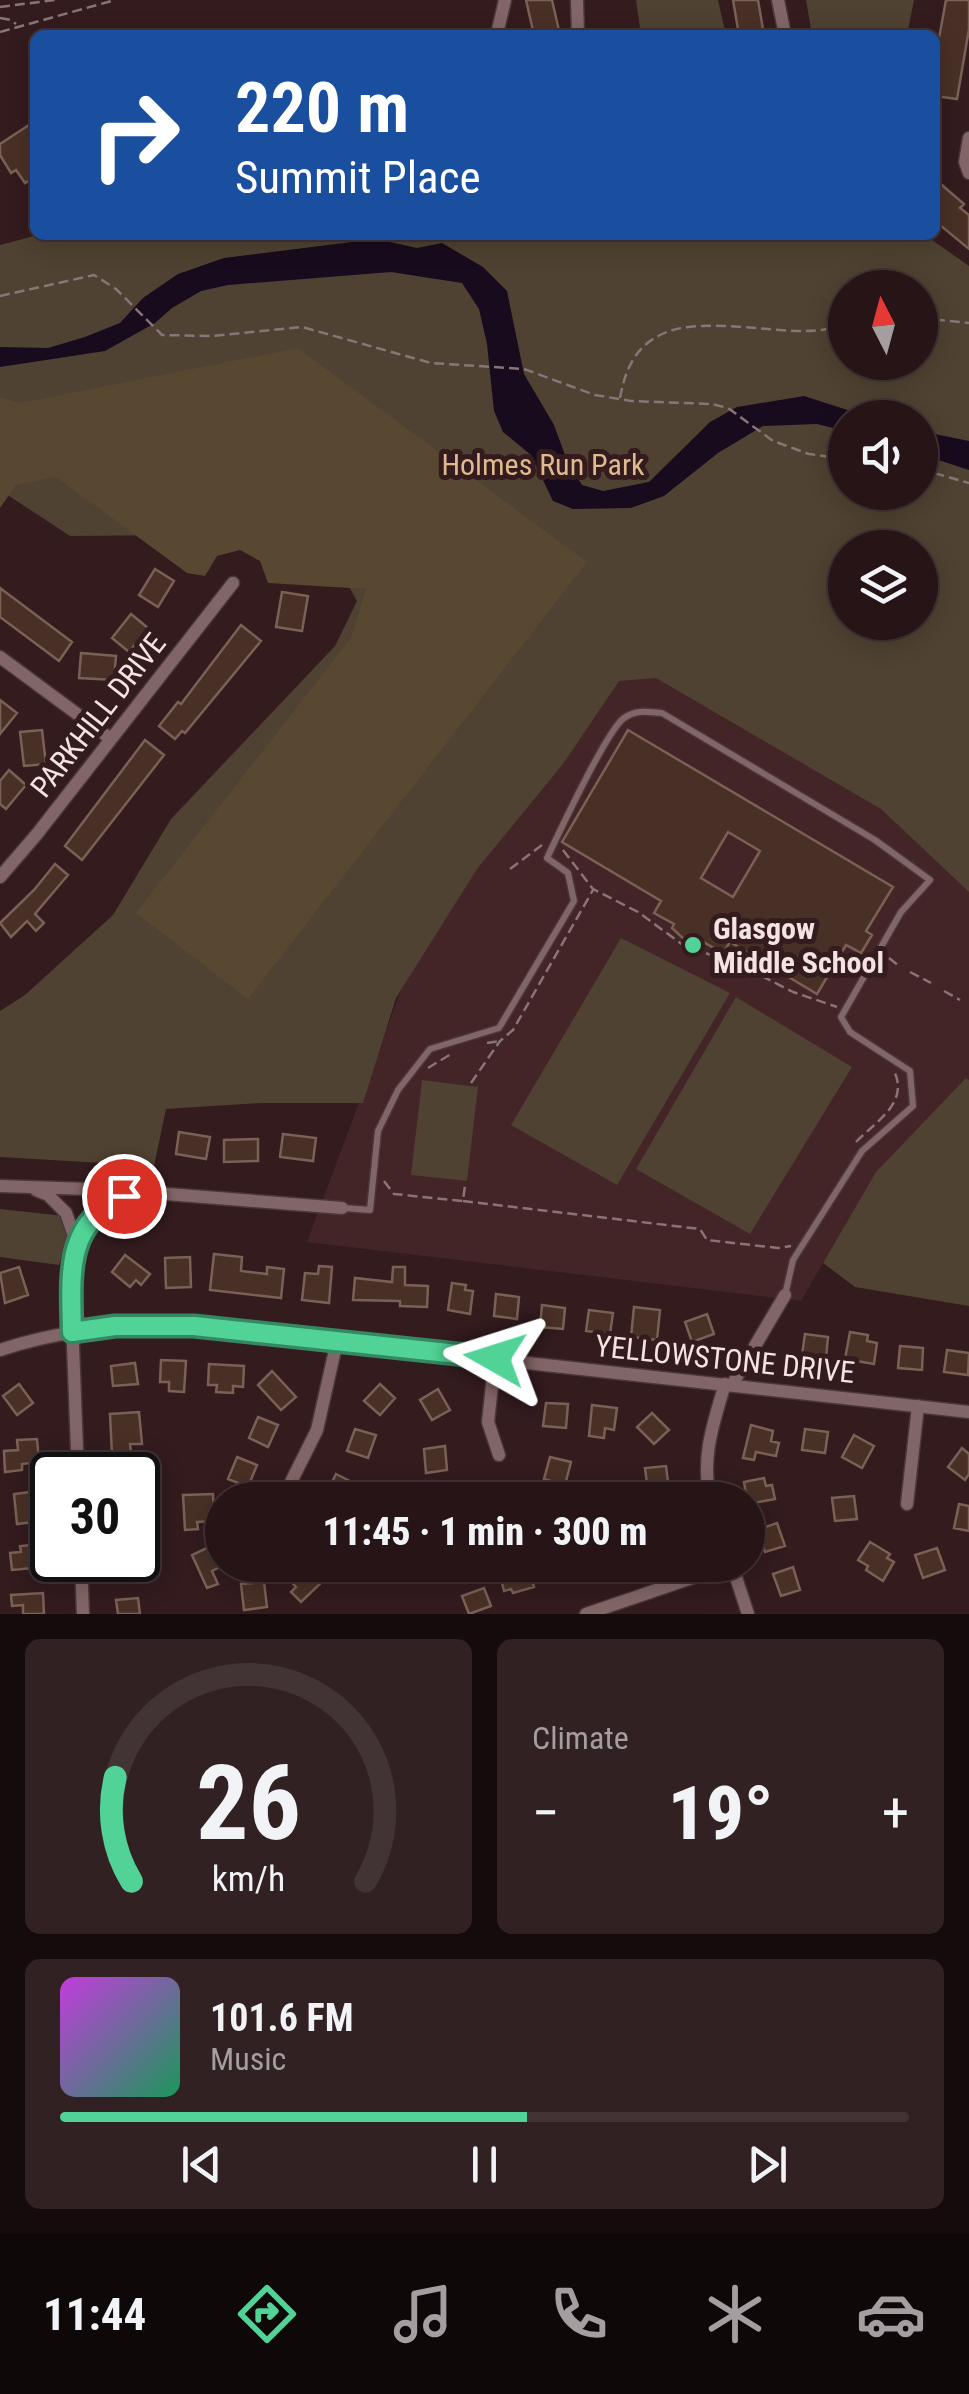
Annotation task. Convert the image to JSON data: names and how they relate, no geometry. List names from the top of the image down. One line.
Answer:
{"streets":{"street":["PARKHILL DRIVE","YELLOWSTONE DRIVE"]},"parks":["Holmes Run Park"],"places":["Glasgow Middle School"],"north":"top","page":{"turn":["220 m","Summit Place"],"limit":"30","trip":"11:45 · 1 min · 300 m","tile":"Climate","heat":["−","19°","+"],"song":["101.6 FM","Music"],"tabs":"11:44","gauge":["26","km/h"]}}
